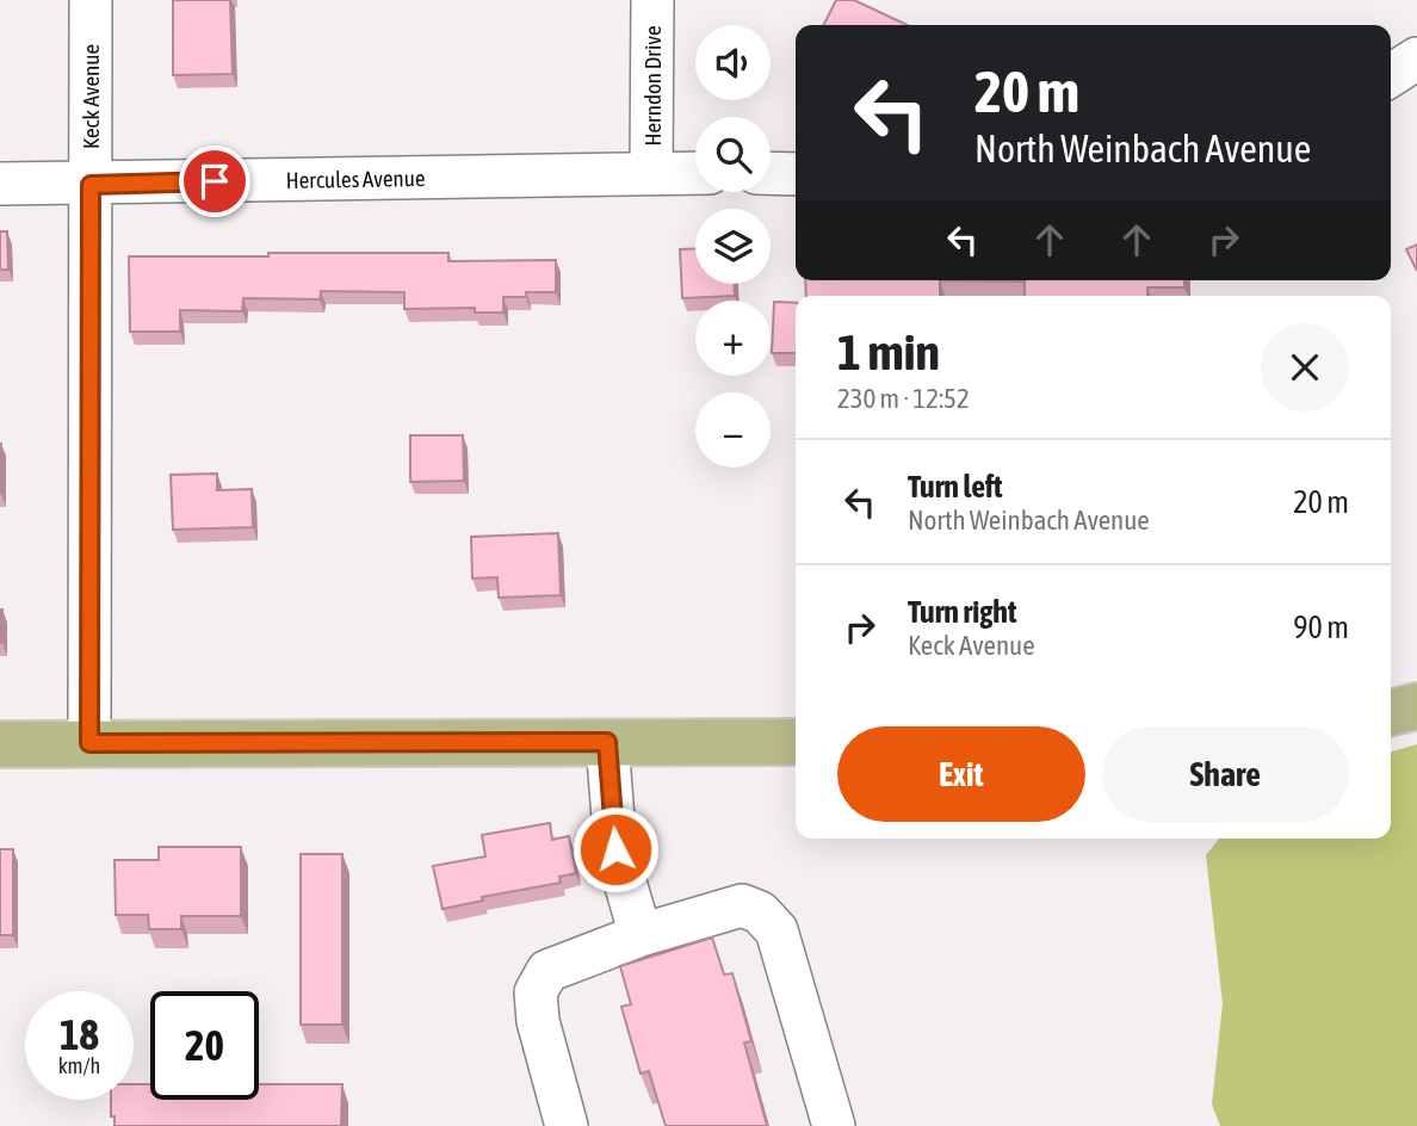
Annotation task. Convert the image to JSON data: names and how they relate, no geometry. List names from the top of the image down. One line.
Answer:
{"streets":{"street":["Herndon Drive","Keck Avenue","Hercules Avenue"]},"crossings":[["Herndon Drive","Hercules Avenue"],["Keck Avenue","Hercules Avenue"]],"page":{"map_buttons":["+","−"],"turn":["20 m","North Weinbach Avenue"],"heading":["1 min","230 m · 12:52"],"list":[{"name":"Turn left","note":"North Weinbach Avenue","value":"20 m"},{"name":"Turn right","note":"Keck Avenue","value":"90 m"}],"buttons":["Exit","Share"],"speed":"18 km/h","limit":"20"}}
